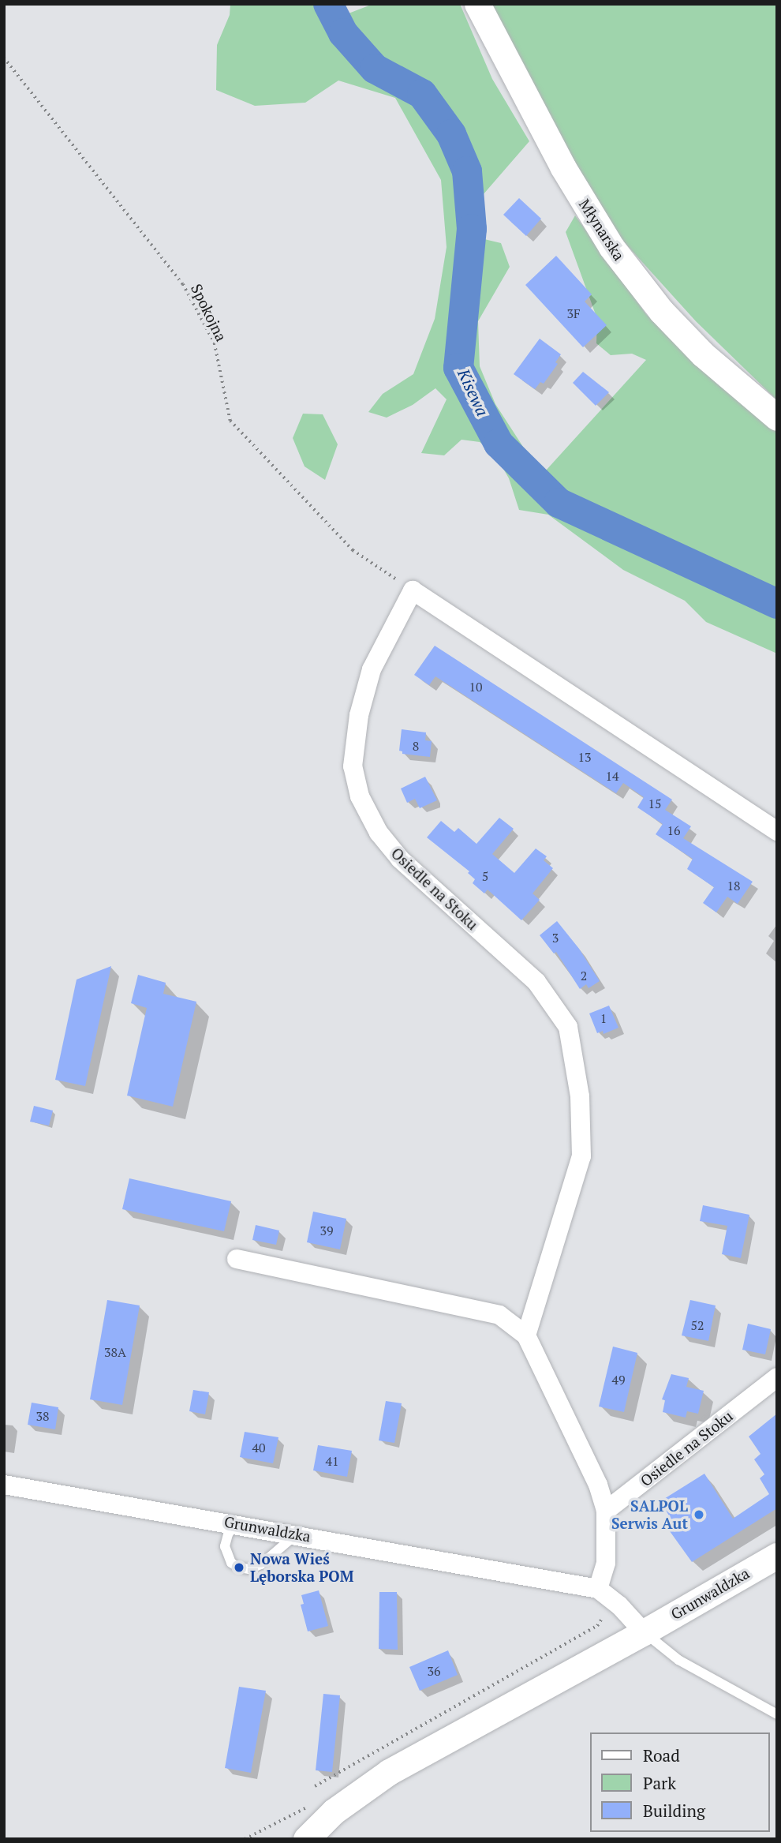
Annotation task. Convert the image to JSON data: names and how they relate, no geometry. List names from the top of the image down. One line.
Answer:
{"streets":{"main road":["Młynarska","Grunwaldzka"],"street":["Osiedle na Stoku"],"path":["Spokojna"]},"crossings":[["Spokojna","Osiedle na Stoku"]],"water":["Kisewa"],"places":["SALPOL Serwis Aut","Nowa Wieś Lęborska POM"],"house_numbers":["3F","10","8","13","14","15","16","5","18","3","2","1","39","52","38A","49","38","40","41","36"],"legend":["Road","Park","Building"]}
